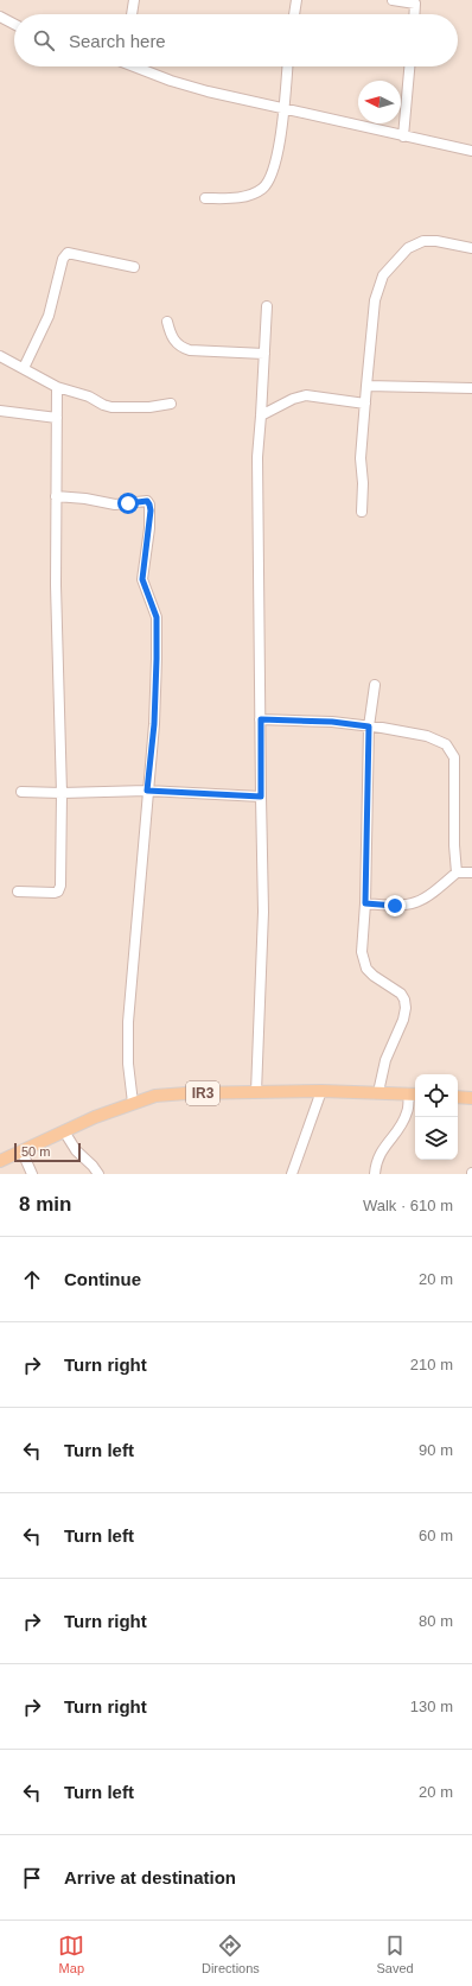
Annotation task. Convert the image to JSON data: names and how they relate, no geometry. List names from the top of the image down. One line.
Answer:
{"streets":{"main road":["IR3"]},"scale_bar":"50 m","north":"left","page":{"search":"Search here","scale":"50 m","heading":["8 min","Walk · 610 m"],"list":[["Continue","20 m"],["Turn right","210 m"],["Turn left","90 m"],["Turn left","60 m"],["Turn right","80 m"],["Turn right","130 m"],["Turn left","20 m"],"Arrive at destination"],"nav":["Map","Directions","Saved"]}}
